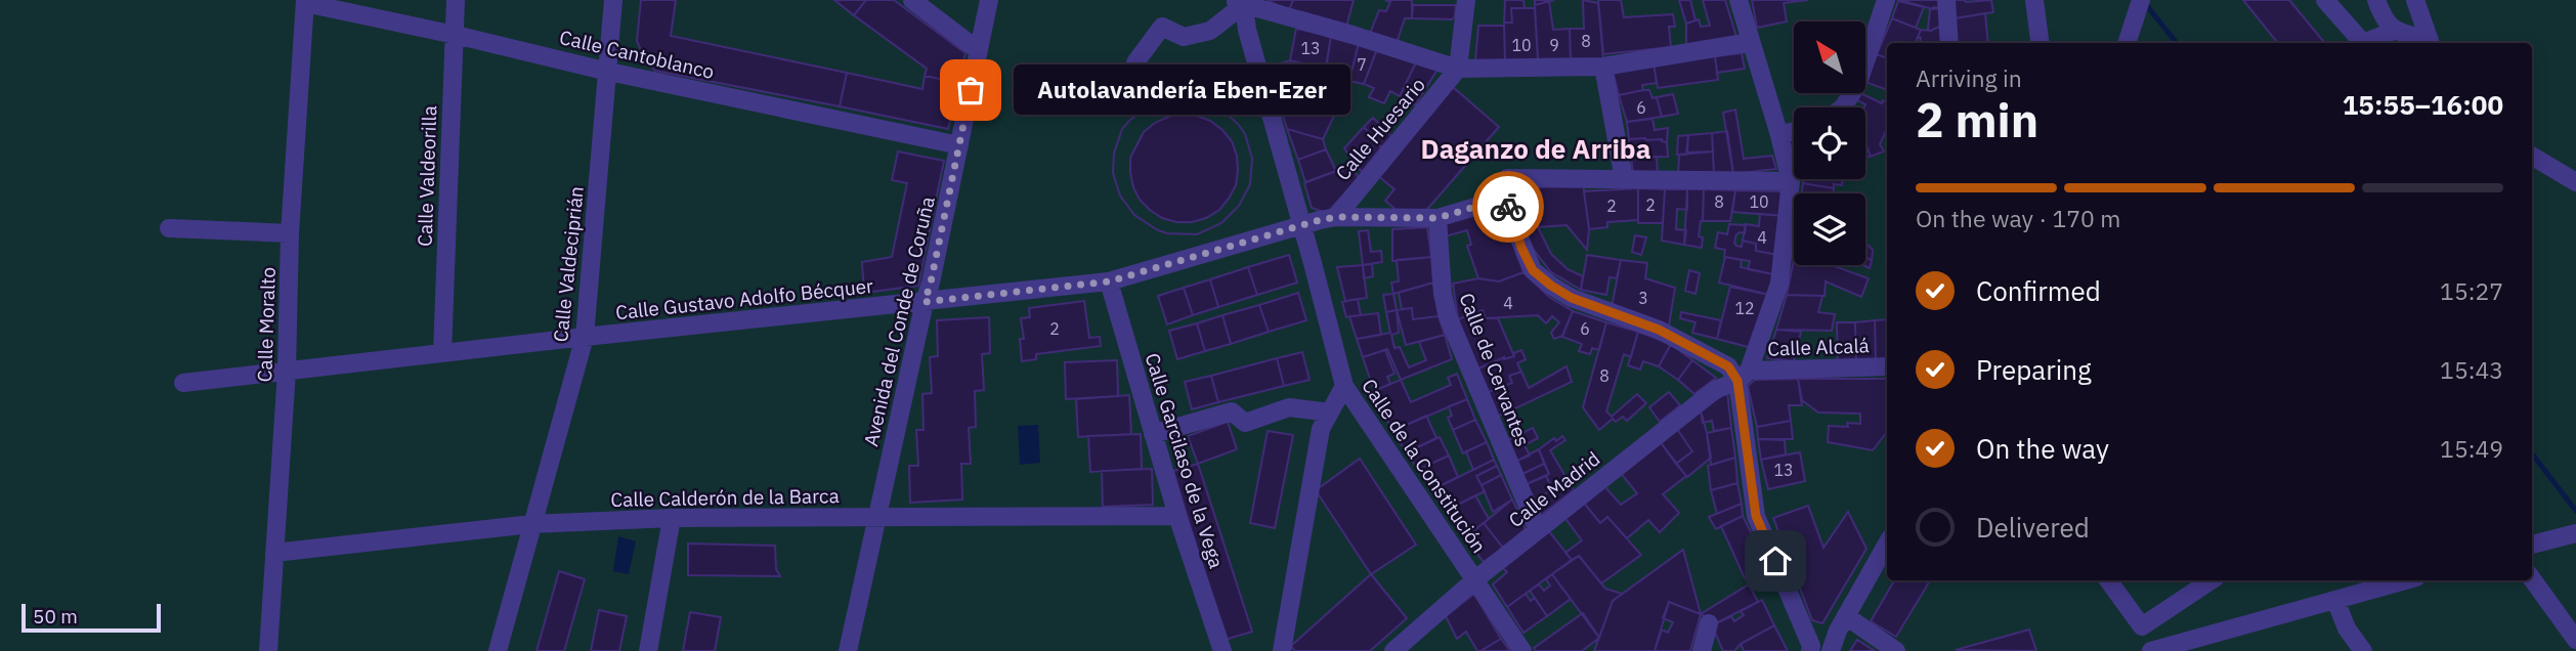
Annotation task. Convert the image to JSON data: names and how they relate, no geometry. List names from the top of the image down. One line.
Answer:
{"streets":{"street":["Calle Cantoblanco","Calle Huesario","Calle Valdeorilla","Calle Valdeciprián","Calle Gustavo Adolfo Bécquer","Avenida del Conde de Coruña","Calle Moralto","Calle Alcalá","Calle de Cervantes","Calle Garcilaso de la Vega","Calle de la Constitución","Calle Madrid","Calle Calderón de la Barca"]},"crossings":[["Calle Cantoblanco","Calle Valdeorilla"],["Calle Cantoblanco","Calle Valdeciprián"],["Calle Cantoblanco","Avenida del Conde de Coruña"],["Calle Cantoblanco","Calle Moralto"],["Calle Huesario","Calle Gustavo Adolfo Bécquer"],["Calle Valdeorilla","Calle Gustavo Adolfo Bécquer"],["Calle Valdeciprián","Calle Gustavo Adolfo Bécquer"],["Calle Valdeciprián","Calle Calderón de la Barca"],["Calle Gustavo Adolfo Bécquer","Avenida del Conde de Coruña"],["Calle Gustavo Adolfo Bécquer","Calle Moralto"],["Calle Gustavo Adolfo Bécquer","Calle de Cervantes"],["Calle Gustavo Adolfo Bécquer","Calle Garcilaso de la Vega"],["Calle Gustavo Adolfo Bécquer","Calle de la Constitución"],["Avenida del Conde de Coruña","Calle Calderón de la Barca"],["Calle Moralto","Calle Calderón de la Barca"],["Calle Alcalá","Calle Madrid"],["Calle de Cervantes","Calle Madrid"],["Calle Garcilaso de la Vega","Calle Calderón de la Barca"],["Calle de la Constitución","Calle Madrid"]],"districts":["Daganzo de Arriba"],"places":["Autolavandería Eben-Ezer"],"house_numbers":["8","10","9","13","7","6","8","10","2","2","4","3","4","12","2","6","8","13"],"scale_bar":"50 m","north":"top left","page":{"heading":["2 min","Arriving in","15:55–16:00"],"bubble":"Autolavandería Eben-Ezer","bar":"On the way · 170 m","list":[["Confirmed","15:27"],["Preparing","15:43"],["On the way","15:49"],"Delivered"],"scale":"50 m"}}
